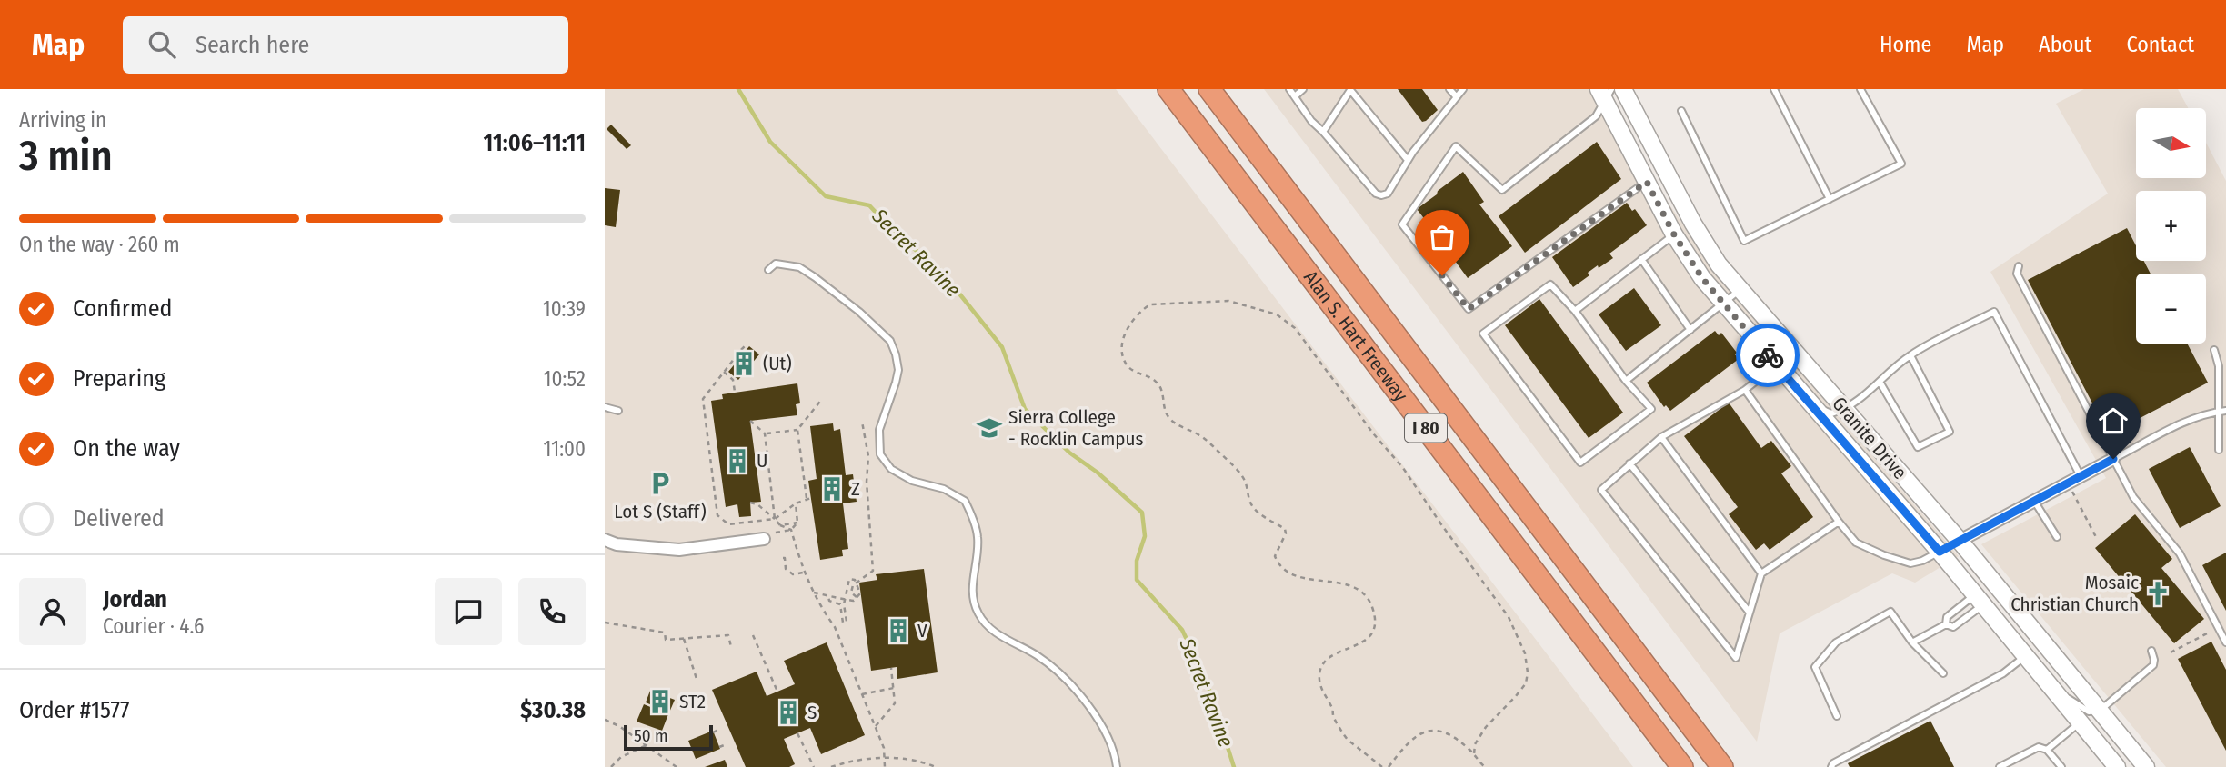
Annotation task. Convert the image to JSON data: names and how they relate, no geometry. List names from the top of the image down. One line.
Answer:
{"streets":{"highway":["Alan S. Hart Freeway","I 80"],"street":["Granite Drive"]},"water":["Secret Ravine"],"places":{"building":["(Ut)","U","Z","V","ST2","S"],"school or university":["Sierra College - Rocklin Campus"],"parking":["Lot S (Staff)"],"church":["Mosaic Christian Church"]},"scale_bar":"50 m","north":"right","page":{"header":"Map","search":"Search here","nav":["Home","Map","About","Contact"],"heading":["3 min","Arriving in","11:06–11:11"],"panel":["Jordan","Courier · 4.6","Order #1577","$30.38"],"map_buttons":["+","−"],"bar":"On the way · 260 m","list":[["Confirmed","10:39"],["Preparing","10:52"],["On the way","11:00"],"Delivered"],"scale":"50 m"}}
